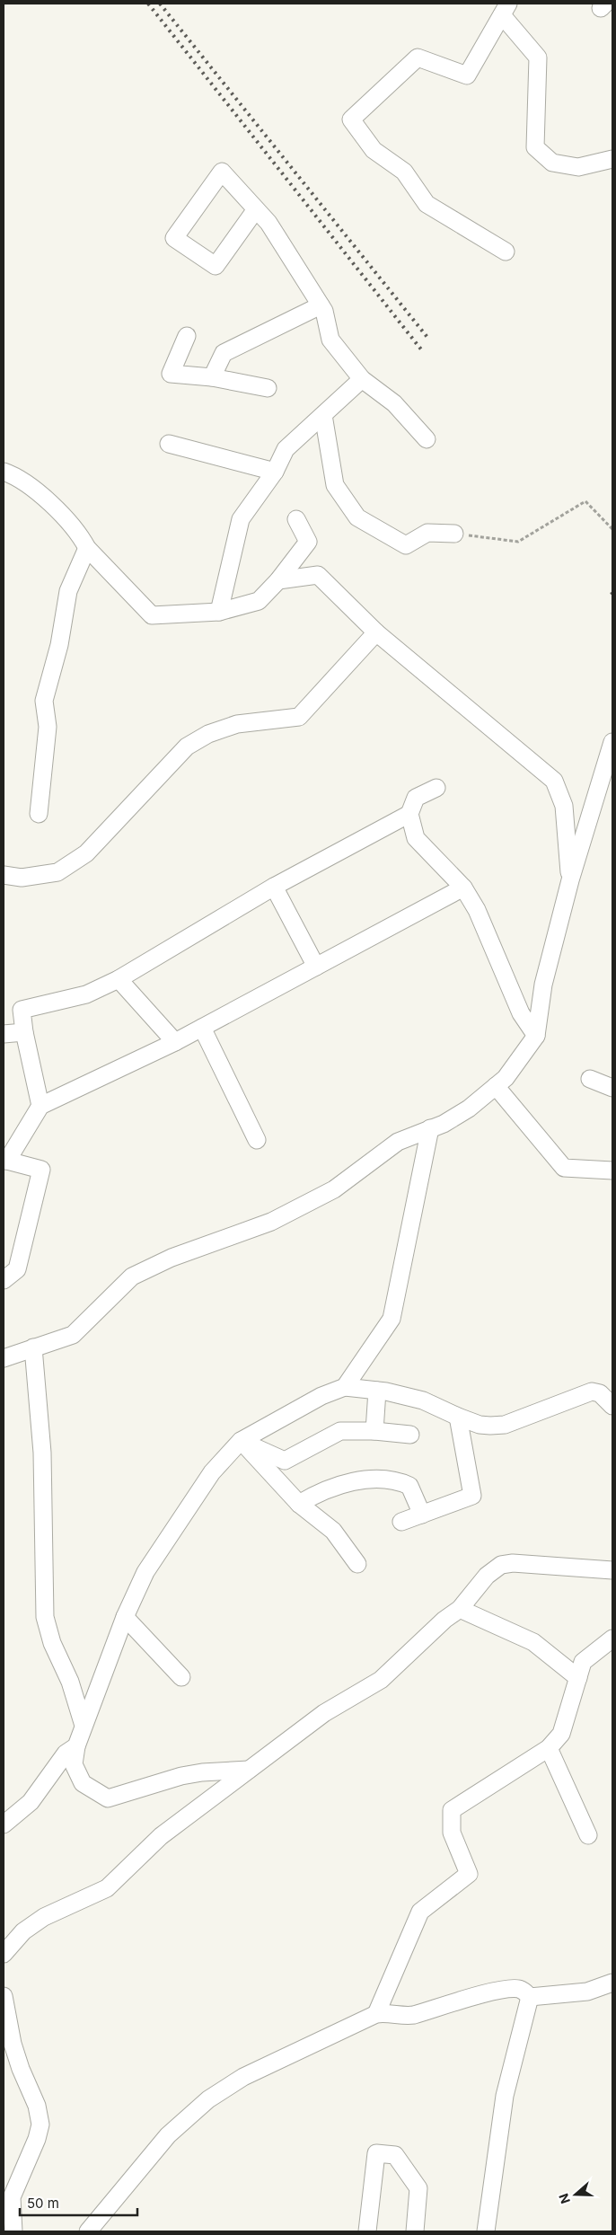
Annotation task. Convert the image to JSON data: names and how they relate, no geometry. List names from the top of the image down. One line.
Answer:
{"scale_bar":"50 m","north":"left"}
